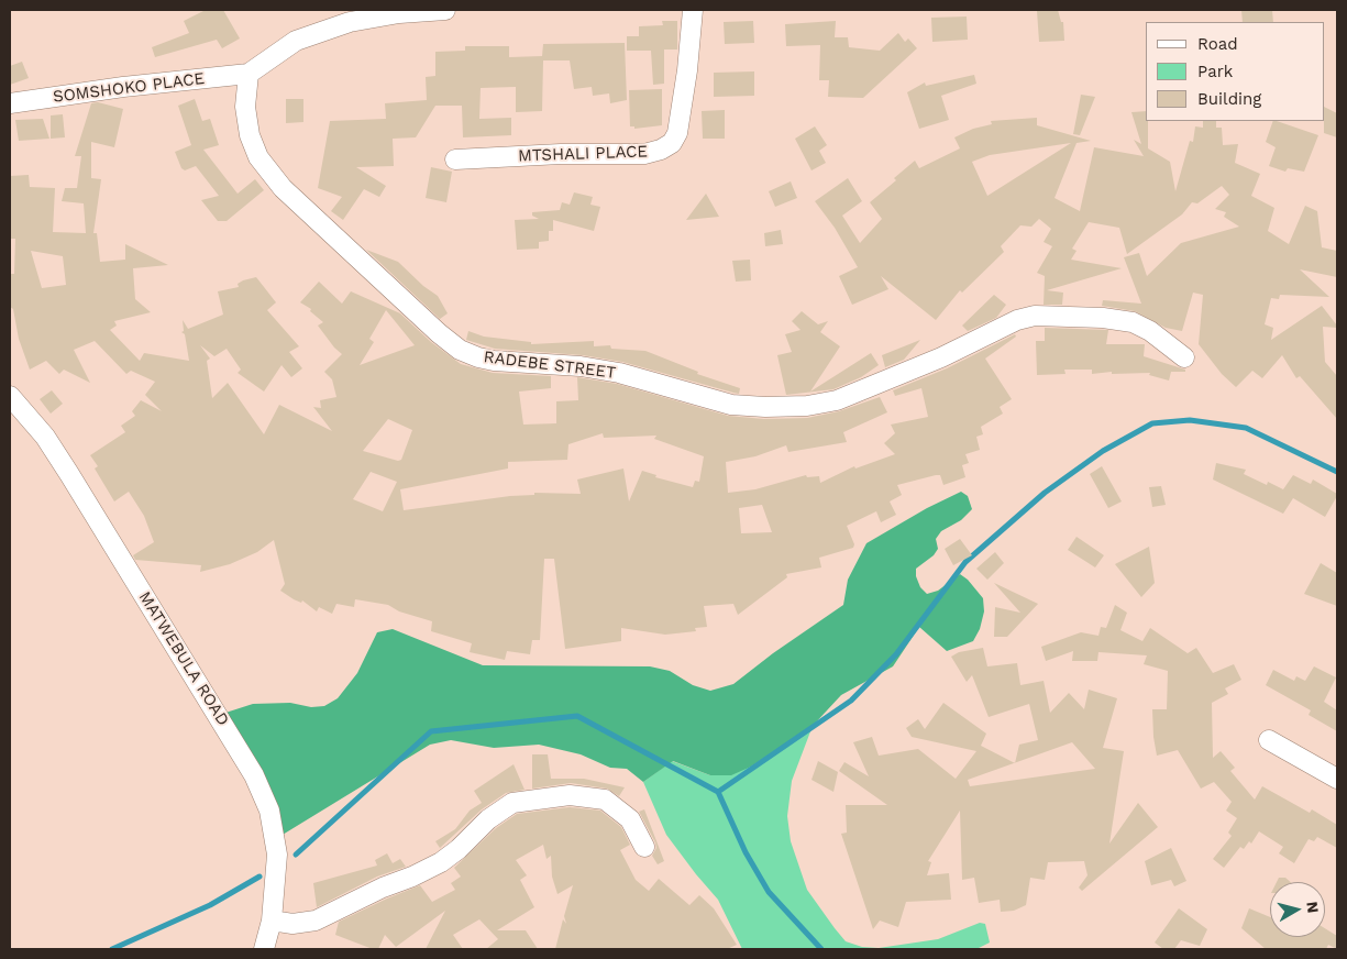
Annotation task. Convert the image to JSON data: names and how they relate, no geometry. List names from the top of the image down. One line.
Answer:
{"streets":{"street":["SOMSHOKO PLACE","MTSHALI PLACE","RADEBE STREET","MATWEBULA ROAD"]},"crossings":[["SOMSHOKO PLACE","RADEBE STREET"]],"legend":["Road","Park","Building"],"north":"right"}
